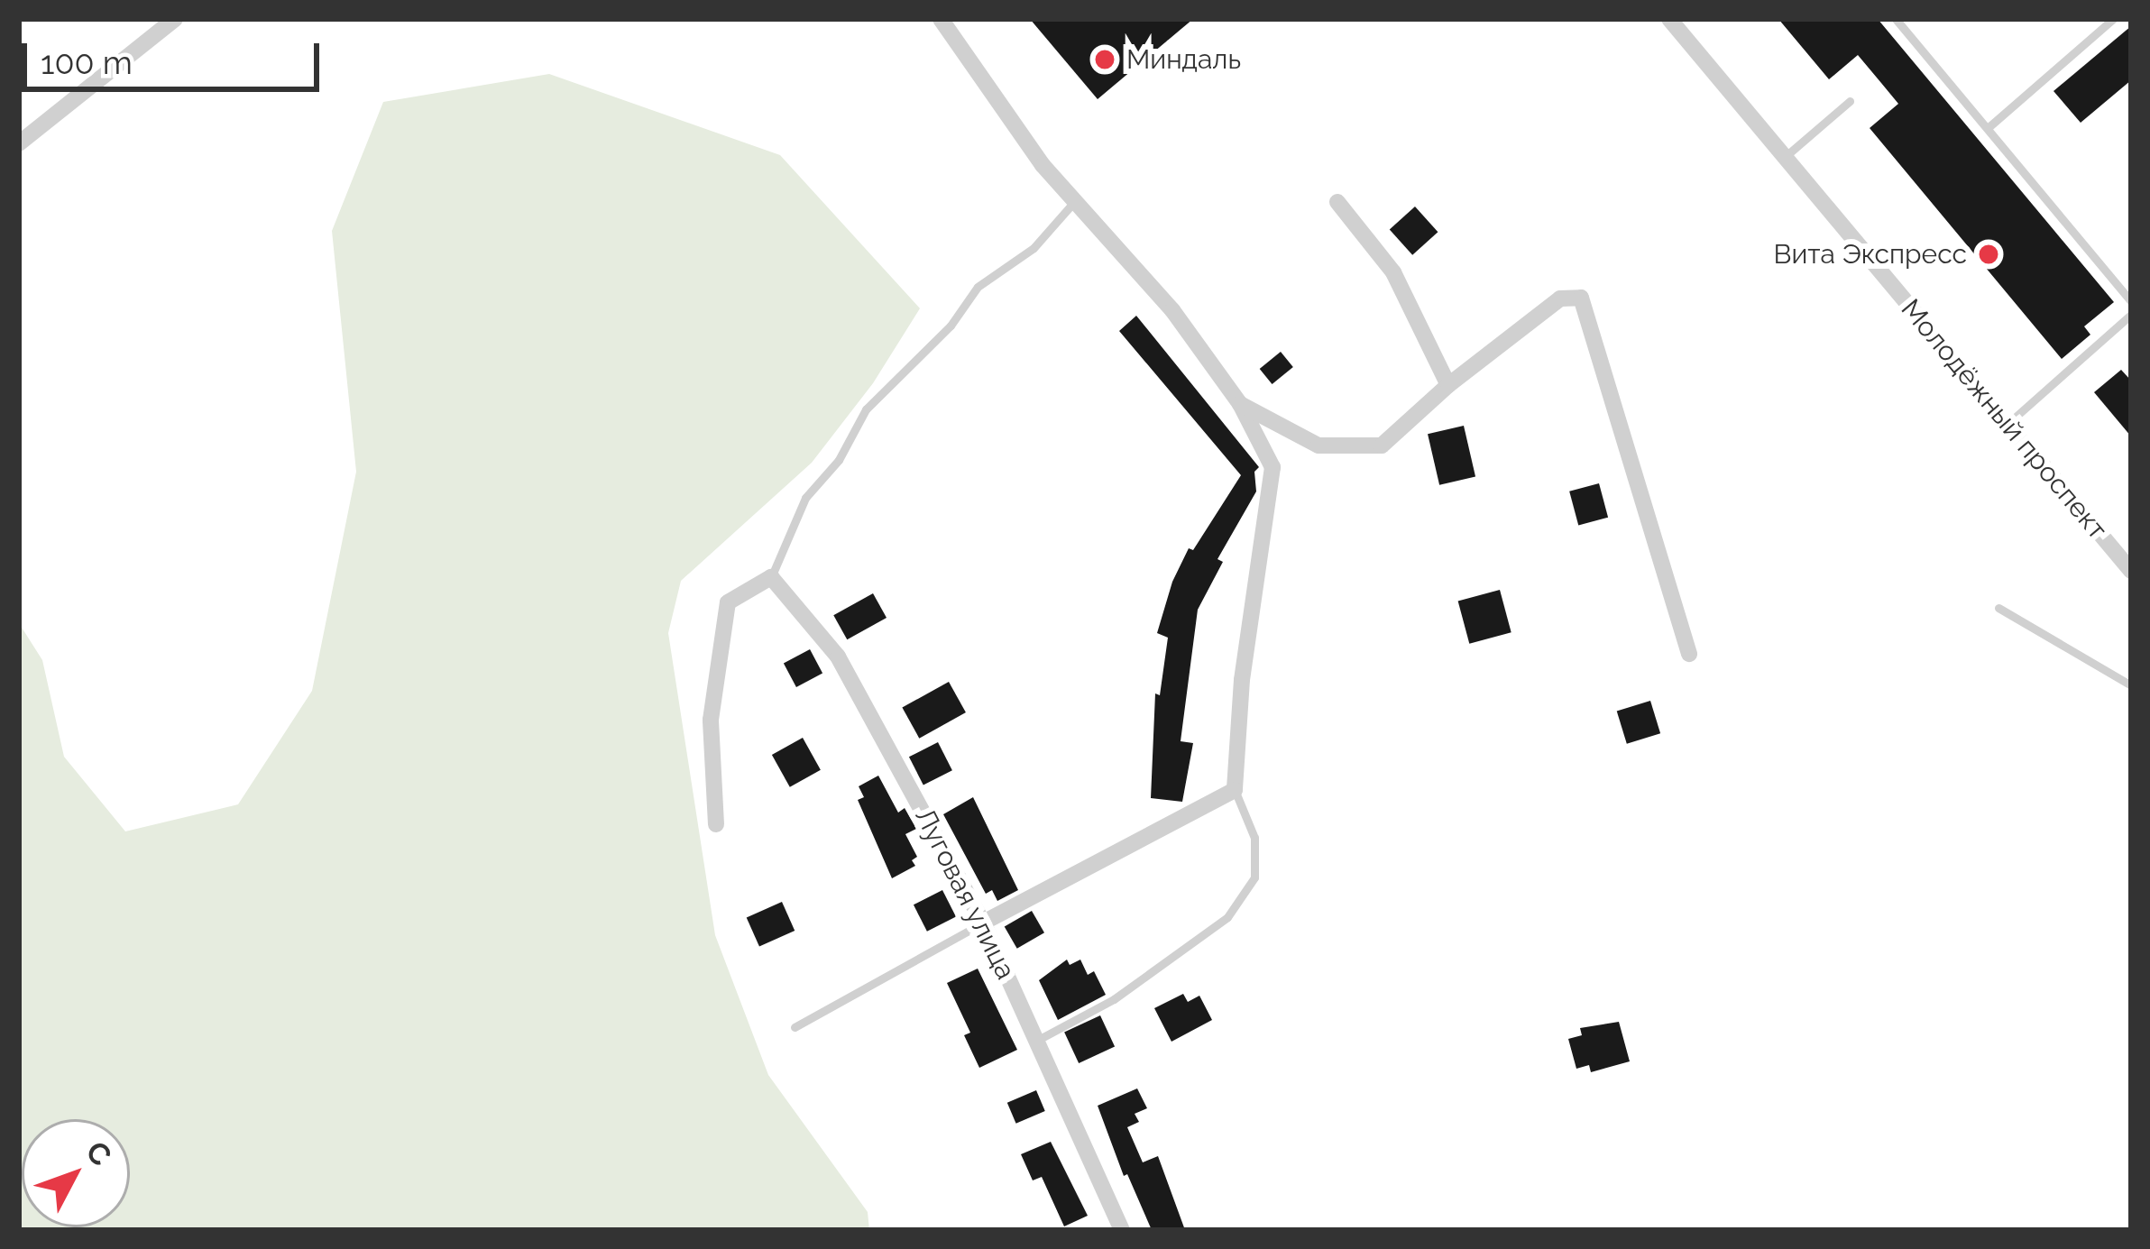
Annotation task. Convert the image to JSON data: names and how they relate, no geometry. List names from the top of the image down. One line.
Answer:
{"streets":{"street":["Молодёжный проспект","Луговая улица"]},"places":["Миндаль","Вита Экспресс"],"scale_bar":"100 m","north":"top right"}
